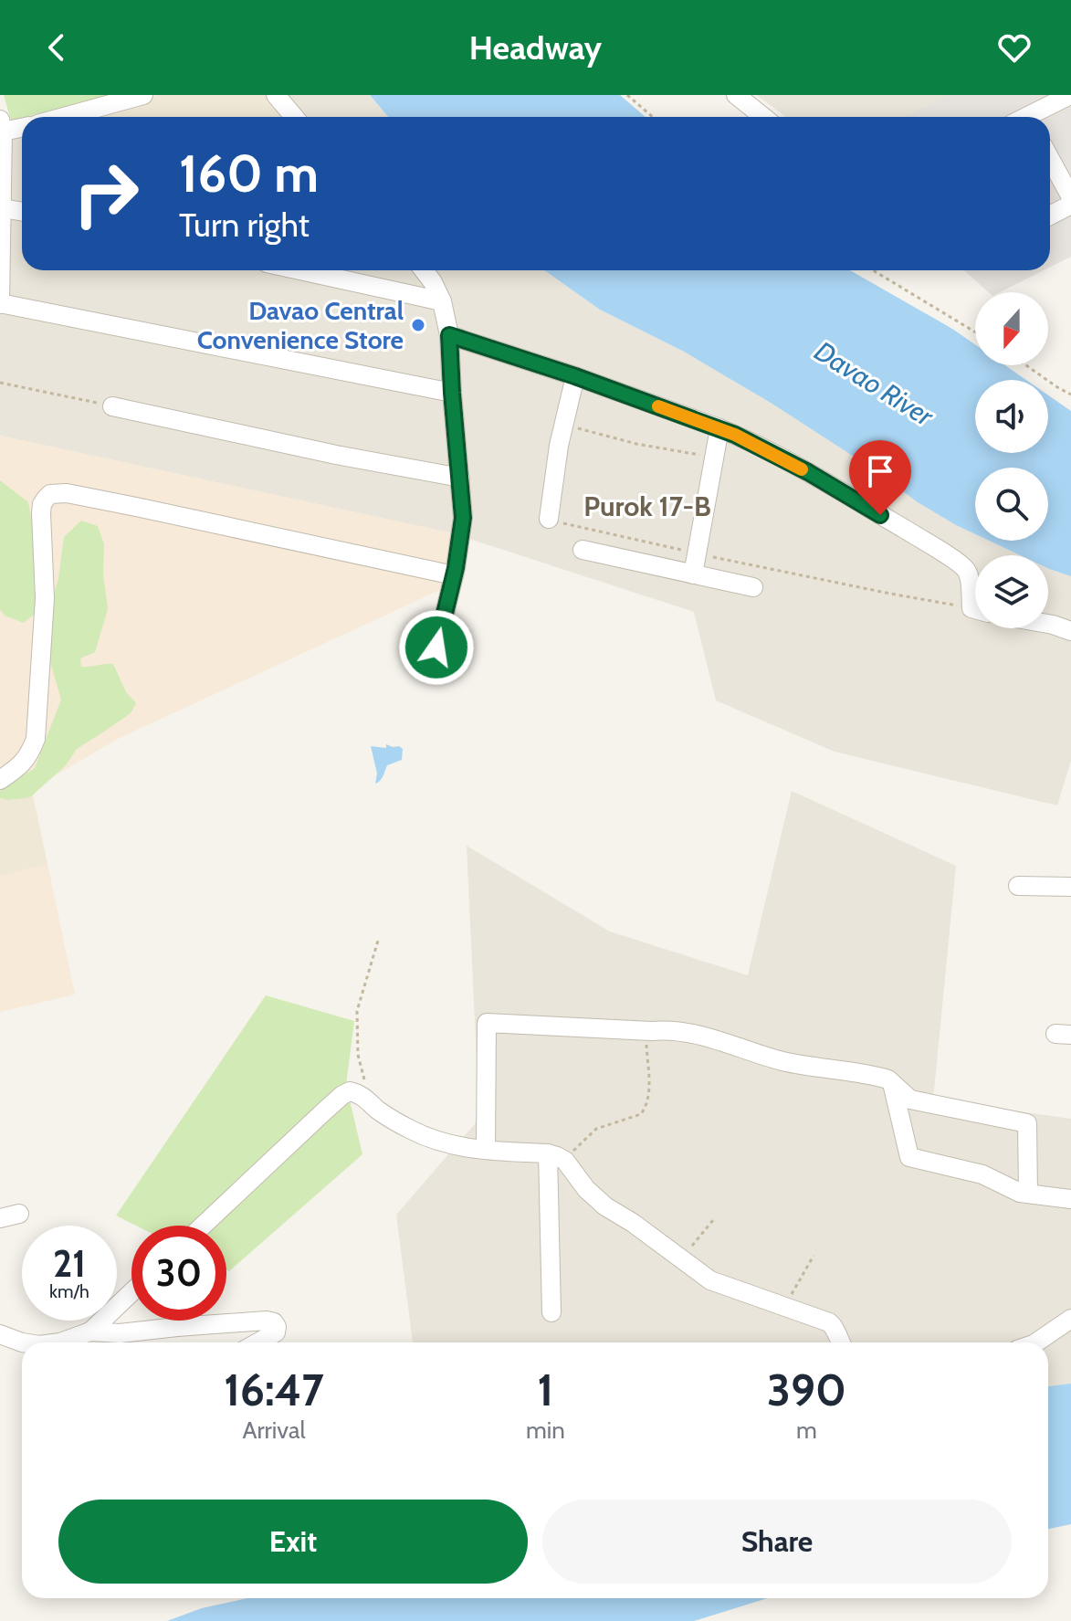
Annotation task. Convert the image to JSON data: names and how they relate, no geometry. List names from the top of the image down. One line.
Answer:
{"districts":["Purok 17-B"],"water":["Davao River"],"places":["Davao Central Convenience Store"],"north":"bottom","page":{"header":"Headway","turn":["160 m","Turn right"],"speed":"21 km/h","limit":"30","eta":["16:47","Arrival","1","min","390","m"],"buttons":["Exit","Share"]}}
